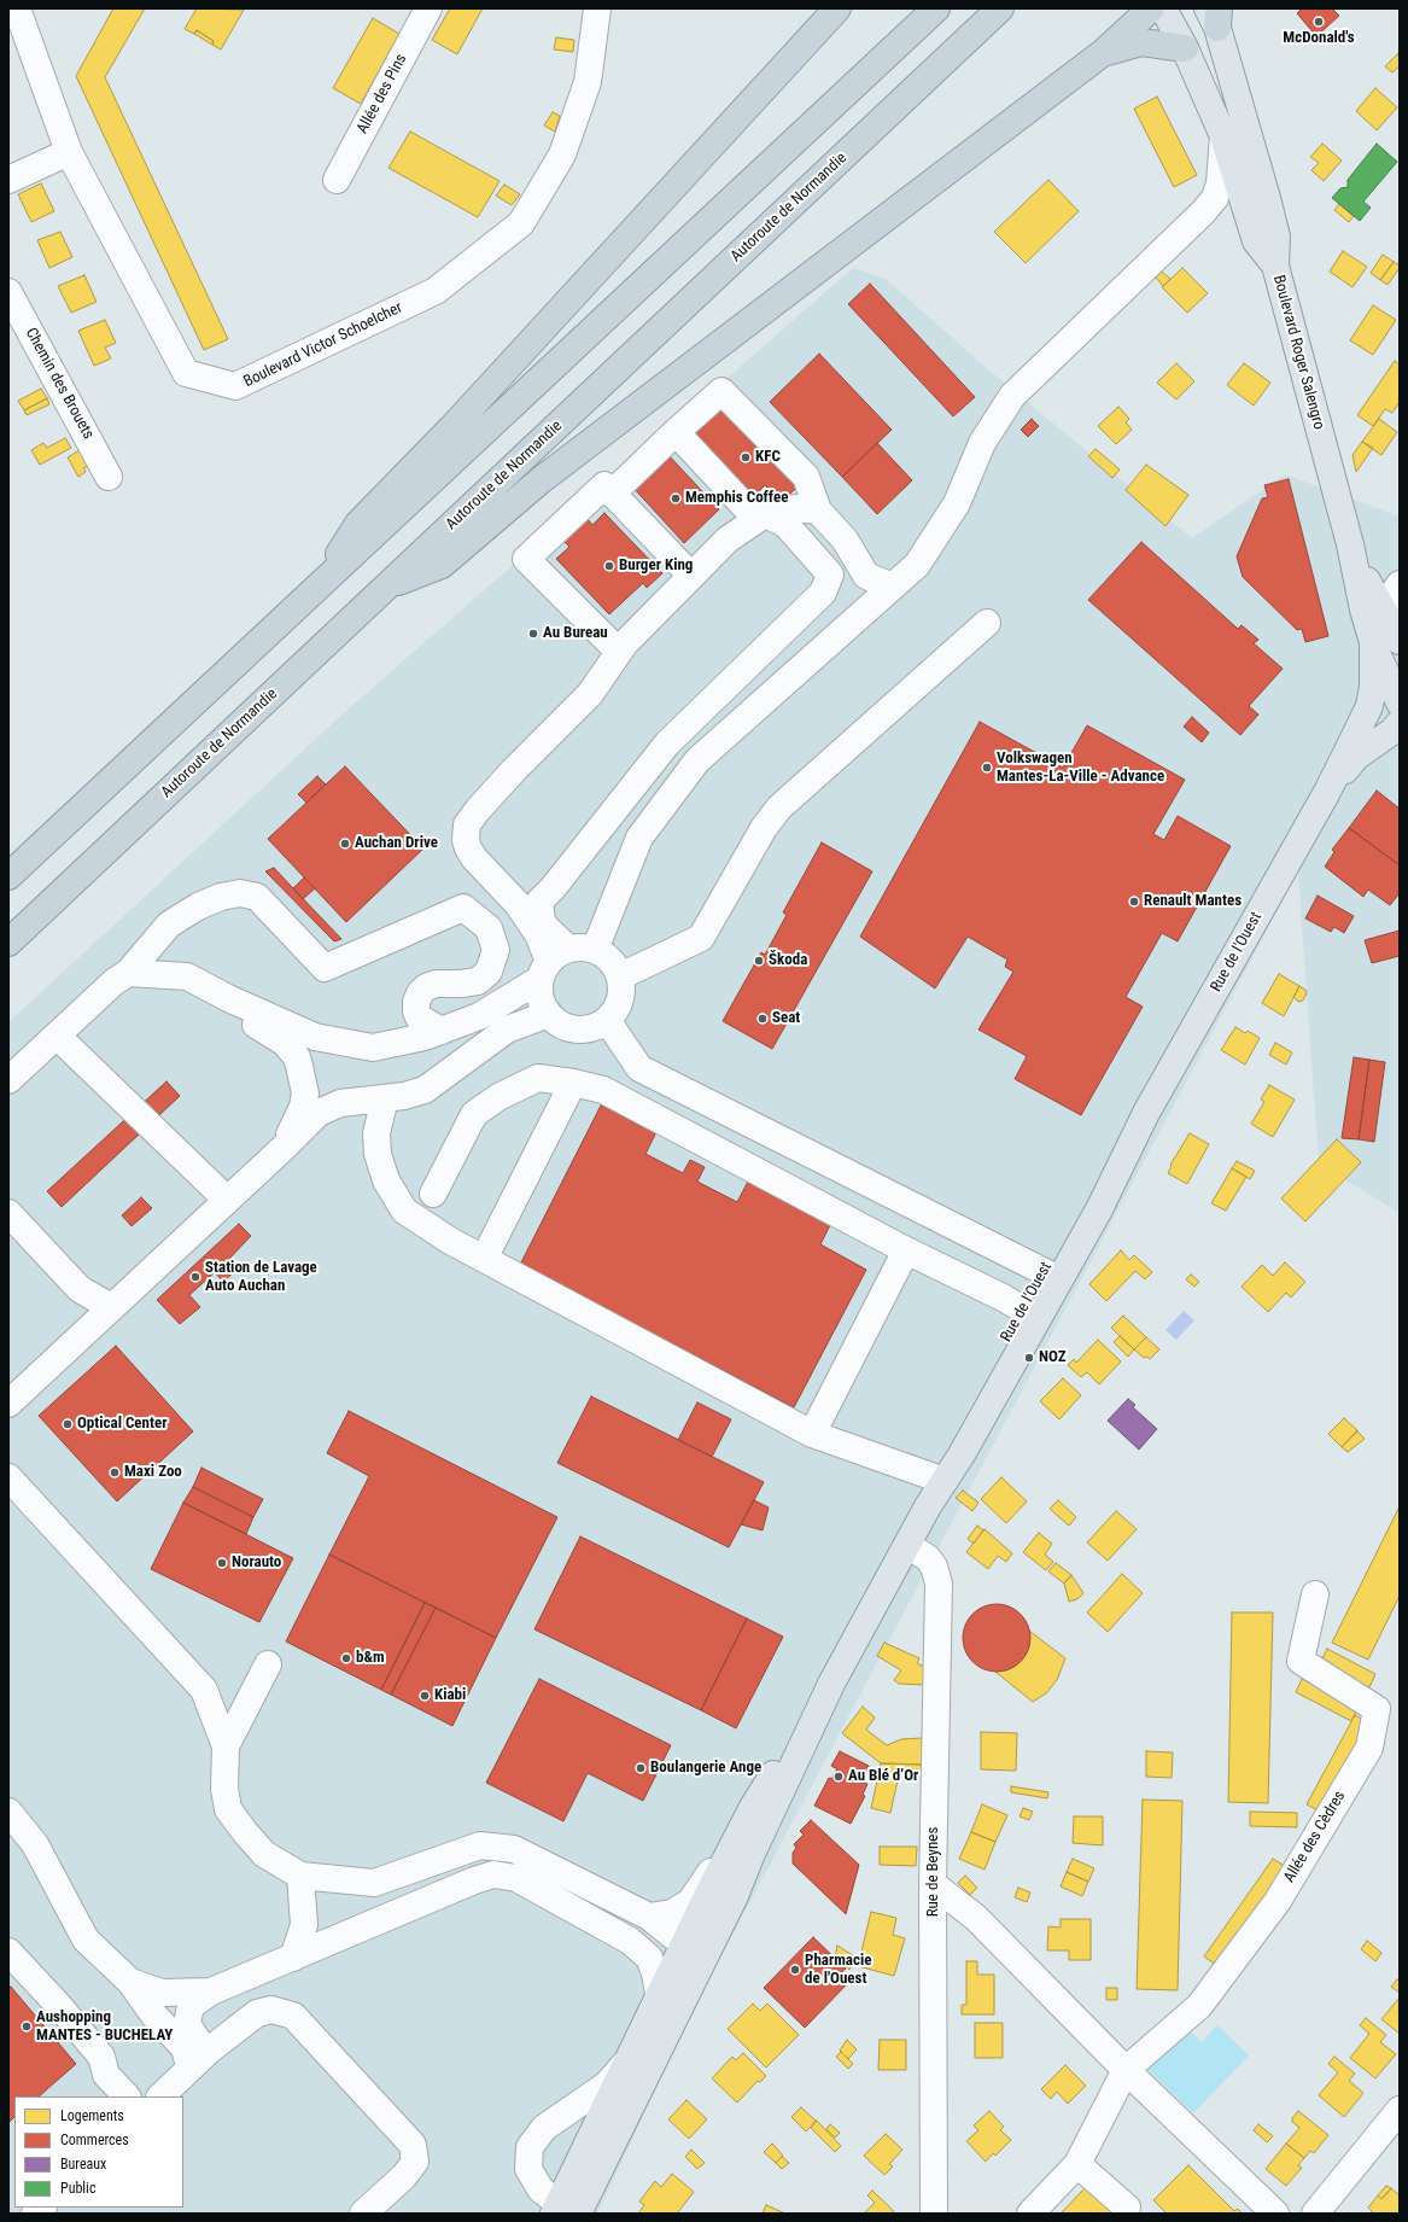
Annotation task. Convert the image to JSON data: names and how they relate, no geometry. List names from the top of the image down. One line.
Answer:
{"streets":{"highway":["Autoroute de Normandie"],"main road":["Boulevard Roger Salengro","Rue de l'Ouest"],"street":["Allée des Pins","Boulevard Victor Schoelcher","Chemin des Brouets","Allée des Cèdres","Rue de Beynes"]},"crossings":[["Rue de l'Ouest","Rue de Beynes"]],"places":["McDonald's","KFC","Memphis Coffee","Burger King","Au Bureau","Volkswagen Mantes-La-Ville - Advance","Auchan Drive","Renault Mantes","Škoda","Seat","Station de Lavage Auto Auchan","NOZ","Optical Center","Maxi Zoo","Norauto","b&m","Kiabi","Boulangerie Ange","Au Blé d’Or","Pharmacie de l'Ouest","Aushopping MANTES - BUCHELAY"],"legend":["Logements","Commerces","Bureaux","Public"]}
